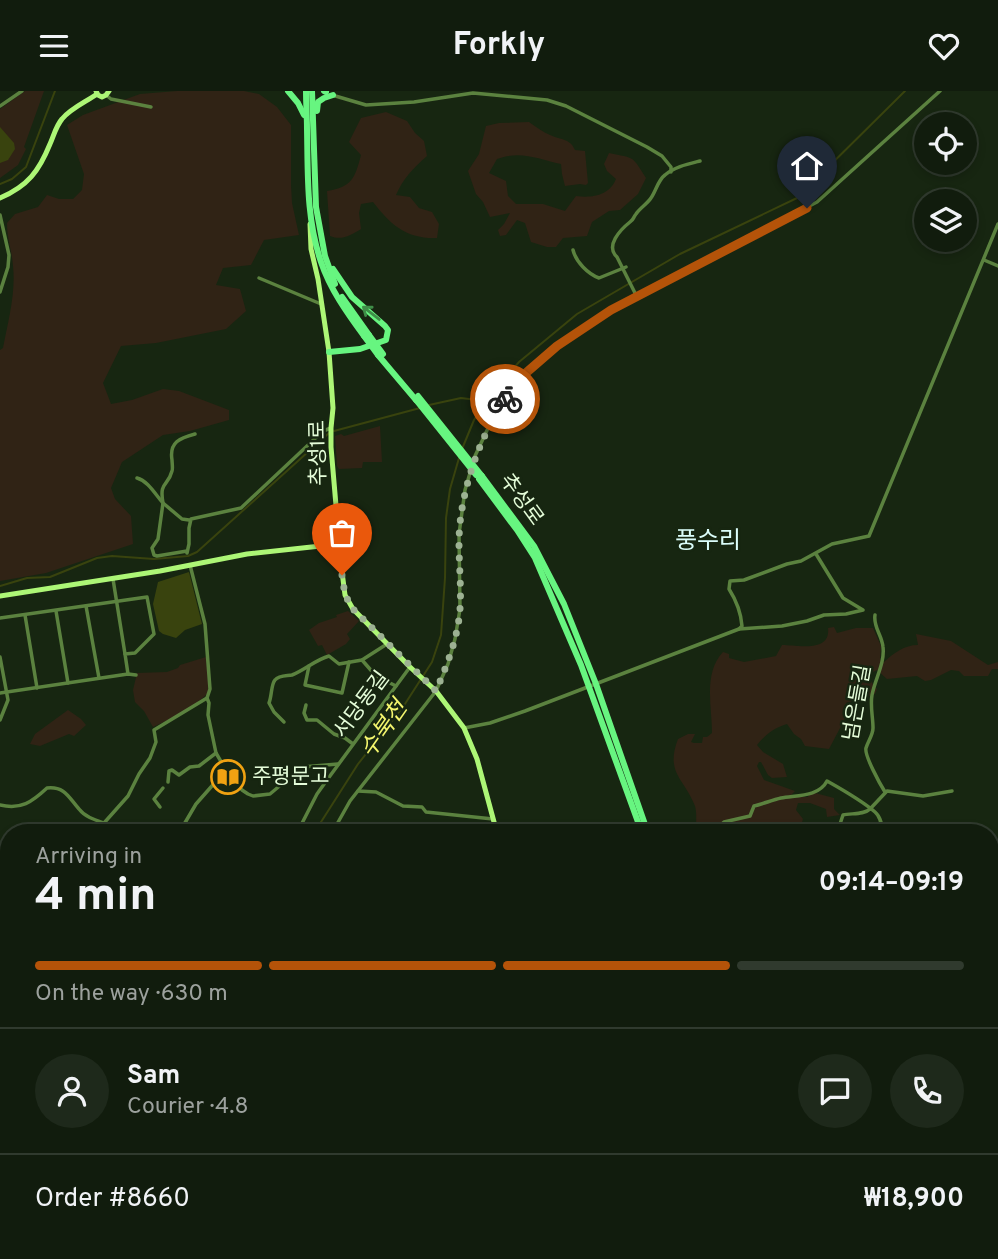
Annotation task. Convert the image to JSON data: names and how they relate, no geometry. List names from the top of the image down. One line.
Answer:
{"streets":{"main road":["추성로"],"street":["추성1로","넘은들길","서당동길"]},"crossings":[["추성1로","추성로"],["추성1로","서당동길"]],"districts":["풍수리"],"water":["수북천"],"places":{"library":["주평문고"]},"page":{"header":"Forkly","heading":["4 min","Arriving in","09:14–09:19"],"panel":["Sam","Courier · 4.8","Order #8660","₩18,900"],"bar":"On the way · 630 m"}}
